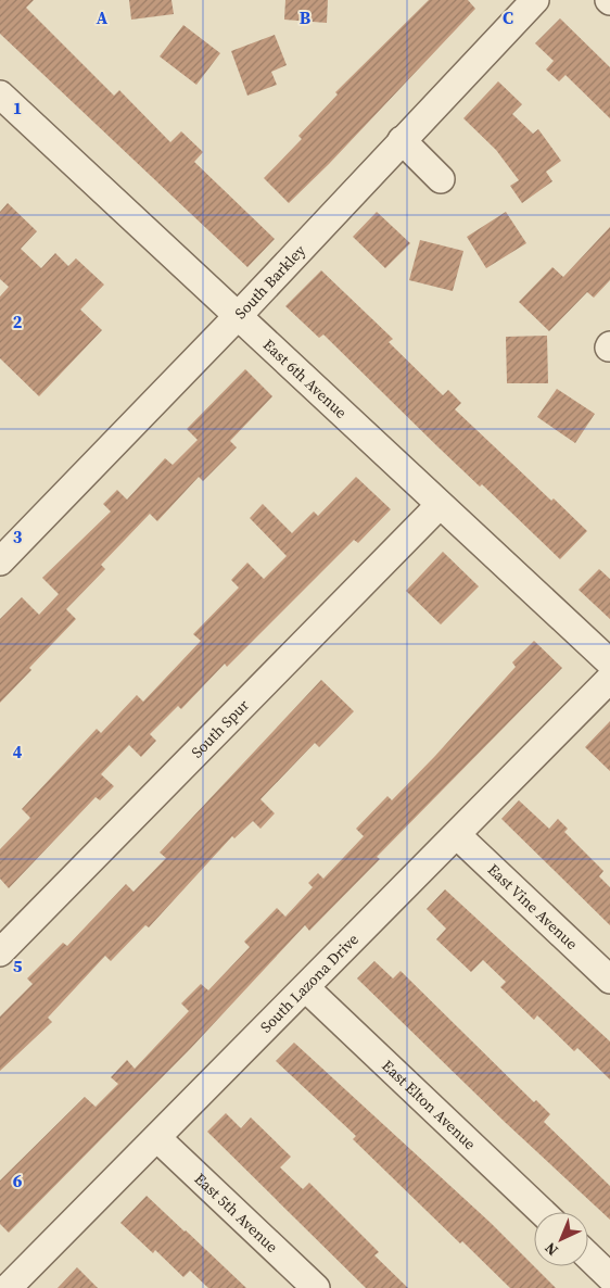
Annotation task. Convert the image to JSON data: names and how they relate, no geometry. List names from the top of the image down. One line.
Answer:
{"streets":{"street":["South Barkley","East 6th Avenue","South Spur","East Vine Avenue","South Lazona Drive","East Elton Avenue","East 5th Avenue"]},"crossings":[["South Barkley","East 6th Avenue"],["East 6th Avenue","South Spur"],["East Vine Avenue","South Lazona Drive"],["South Lazona Drive","East Elton Avenue"],["South Lazona Drive","East 5th Avenue"]],"north":"bottom left","grid":{"columns":["A","B","C"],"rows":["1","2","3","4","5","6"]}}
